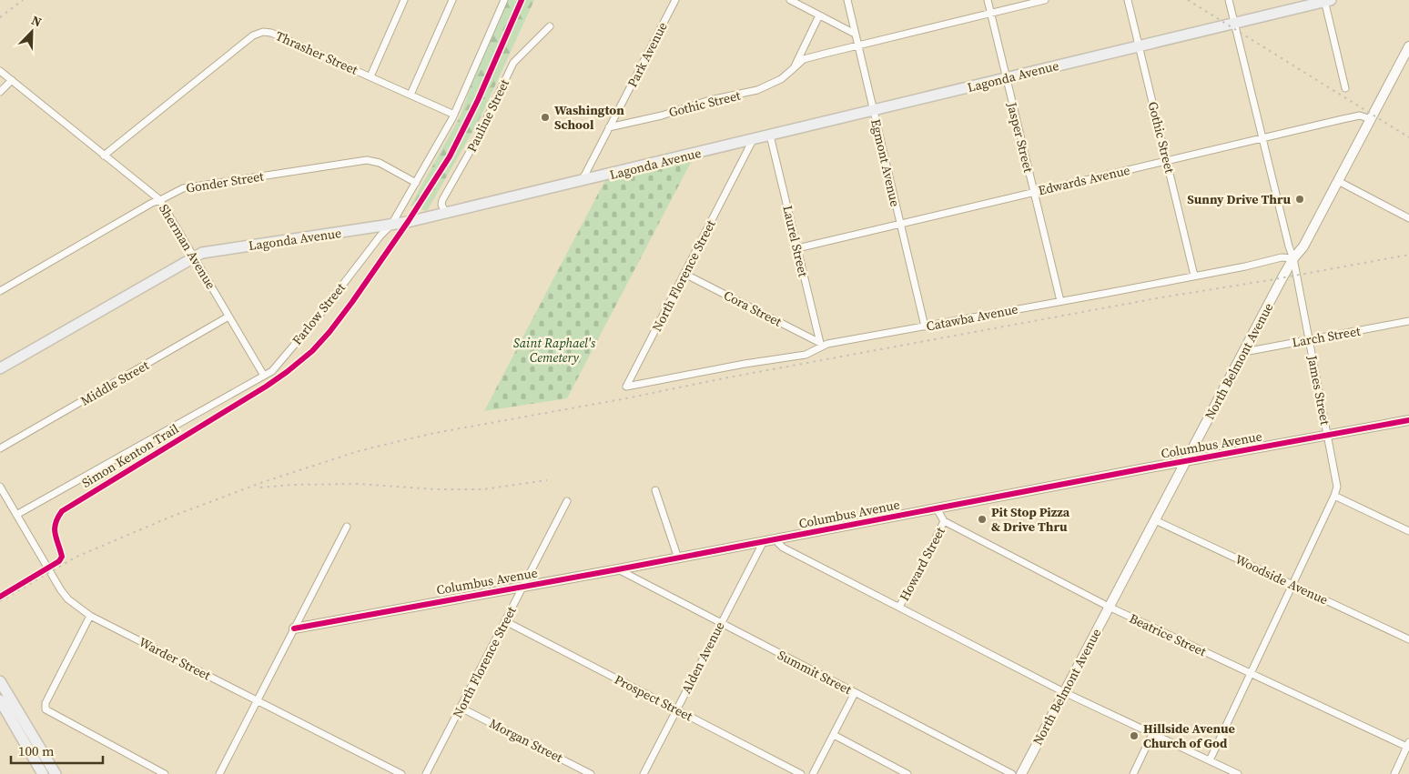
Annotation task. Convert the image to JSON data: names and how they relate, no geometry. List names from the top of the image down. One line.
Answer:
{"streets":{"main road":["Lagonda Avenue"],"street":["Thrasher Street","Park Avenue","Gothic Street","Pauline Street","Jasper Street","Egmont Avenue","Edwards Avenue","Gonder Street","Laurel Street","Sherman Avenue","North Florence Street","Cora Street","Farlow Street","Catawba Avenue","Larch Street","North Belmont Avenue","Middle Street","James Street","Columbus Avenue","Howard Street","Woodside Avenue","Beatrice Street","Alden Avenue","Warder Street","Summit Street","Prospect Street","Morgan Street"],"cycle path":["Simon Kenton Trail"]},"crossings":[["Thrasher Street","Sherman Avenue"],["Thrasher Street","Farlow Street"],["Park Avenue","Lagonda Avenue"],["Park Avenue","Gothic Street"],["Lagonda Avenue","Gothic Street"],["Lagonda Avenue","Pauline Street"],["Lagonda Avenue","Jasper Street"],["Lagonda Avenue","Egmont Avenue"],["Lagonda Avenue","Laurel Street"],["Lagonda Avenue","Sherman Avenue"],["Lagonda Avenue","North Florence Street"],["Lagonda Avenue","Farlow Street"],["Lagonda Avenue","James Street"],["Gothic Street","Jasper Street"],["Gothic Street","Egmont Avenue"],["Gothic Street","Edwards Avenue"],["Gothic Street","Catawba Avenue"],["Jasper Street","Edwards Avenue"],["Jasper Street","Catawba Avenue"],["Egmont Avenue","Edwards Avenue"],["Egmont Avenue","Catawba Avenue"],["Edwards Avenue","Laurel Street"],["Edwards Avenue","North Belmont Avenue"],["Edwards Avenue","James Street"],["Gonder Street","Sherman Avenue"],["Gonder Street","Farlow Street"],["Laurel Street","Cora Street"],["Laurel Street","Catawba Avenue"],["Sherman Avenue","Farlow Street"],["Sherman Avenue","Middle Street"],["North Florence Street","Cora Street"],["North Florence Street","Catawba Avenue"],["North Florence Street","Columbus Avenue"],["North Florence Street","Prospect Street"],["North Florence Street","Morgan Street"],["Cora Street","Catawba Avenue"],["Farlow Street","Warder Street"],["Catawba Avenue","North Belmont Avenue"],["Catawba Avenue","James Street"],["Larch Street","North Belmont Avenue"],["Larch Street","James Street"],["North Belmont Avenue","James Street"],["North Belmont Avenue","Columbus Avenue"],["North Belmont Avenue","Woodside Avenue"],["North Belmont Avenue","Beatrice Street"],["James Street","Columbus Avenue"],["James Street","Woodside Avenue"],["James Street","Beatrice Street"],["Columbus Avenue","Beatrice Street"],["Columbus Avenue","Alden Avenue"],["Columbus Avenue","Summit Street"],["Howard Street","Beatrice Street"],["Alden Avenue","Summit Street"],["Alden Avenue","Prospect Street"]],"parks":["Saint Raphael's Cemetery"],"places":["Washington School","Sunny Drive Thru","Pit Stop Pizza & Drive Thru","Hillside Avenue Church of God"],"scale_bar":"100 m","north":"top right"}
